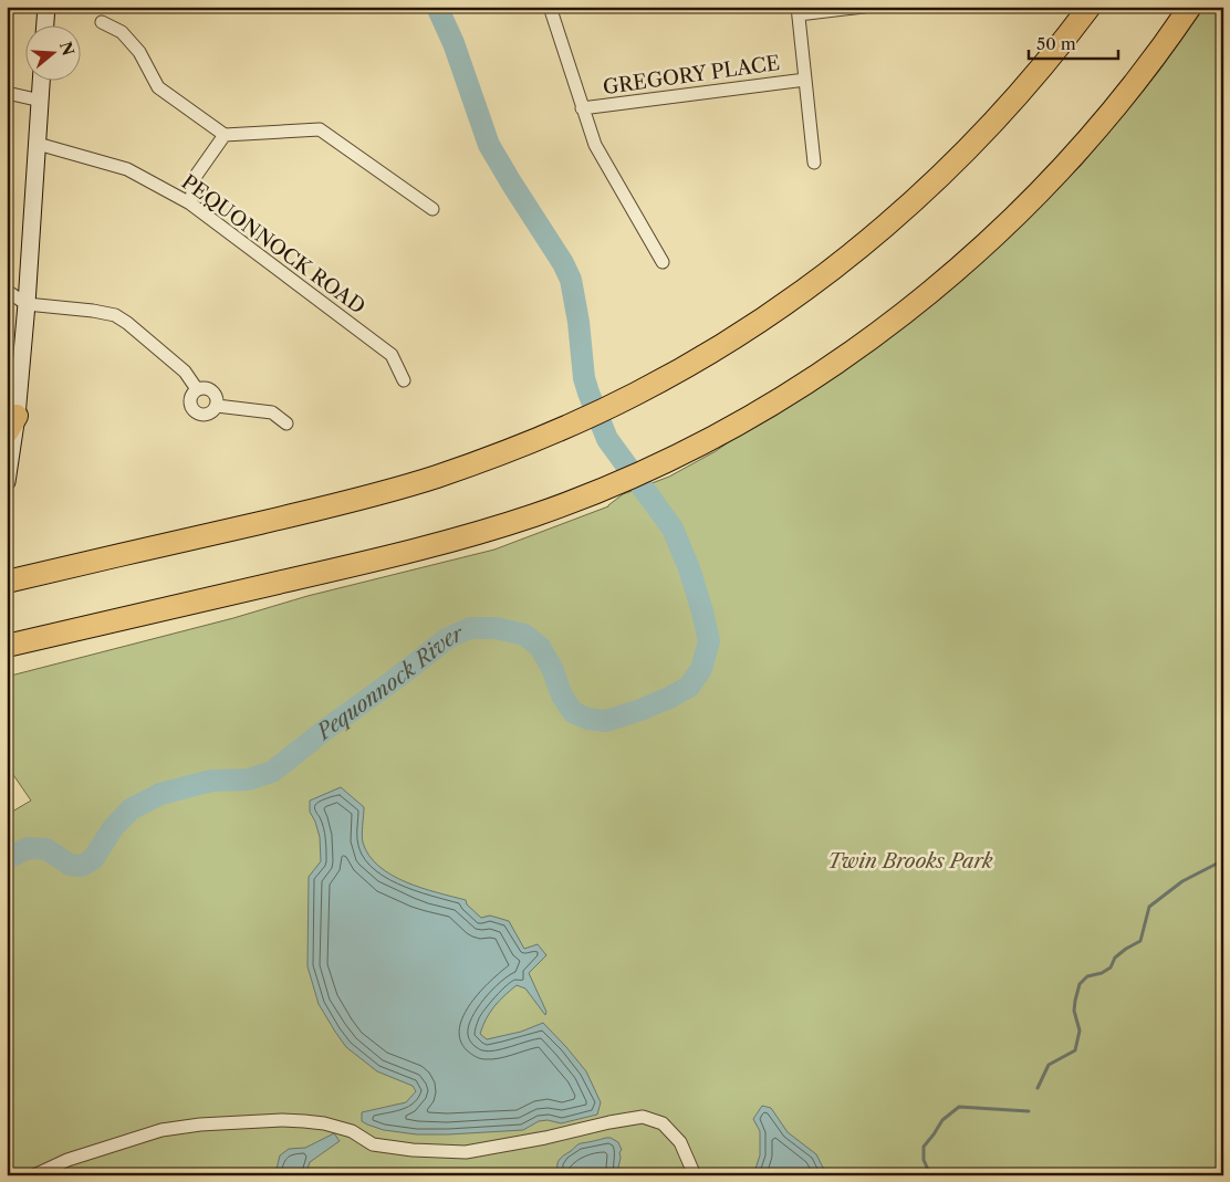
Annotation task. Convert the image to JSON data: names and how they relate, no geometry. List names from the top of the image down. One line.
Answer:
{"streets":{"street":["GREGORY PLACE","PEQUONNOCK ROAD"]},"water":["Pequonnock River"],"parks":["Twin Brooks Park"],"scale_bar":"50 m","north":"right"}
